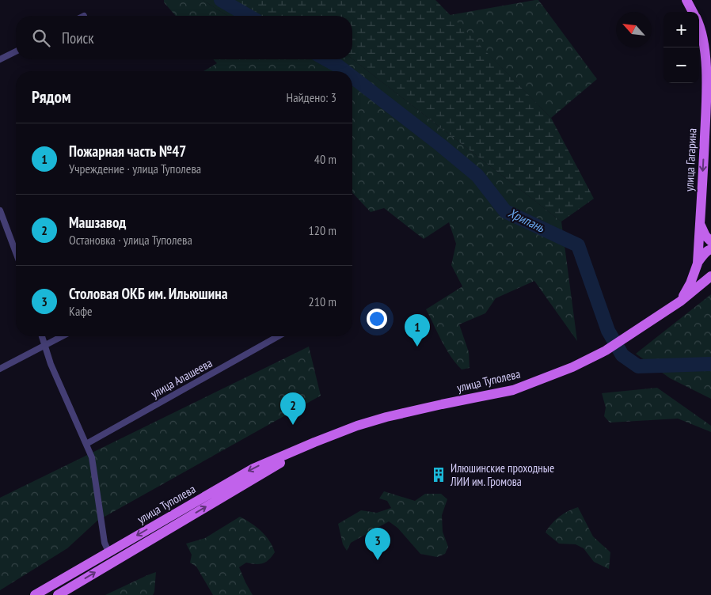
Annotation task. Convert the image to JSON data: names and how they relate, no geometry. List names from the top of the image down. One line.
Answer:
{"streets":{"main road":["улица Гагарина","улица Туполева"],"street":["улица Алашеева"]},"crossings":[["улица Гагарина","улица Туполева"]],"one_way":["улица Гагарина"],"water":["Хрипань"],"places":{"building":["Илюшинские проходные ЛИИ им. Громова"]},"north":"top left","page":{"map_buttons":["+","−"],"search":"Поиск","heading":["Рядом","Найдено: 3"],"list":[{"mark":"1","name":"Пожарная часть №47","note":"Учреждение · улица Туполева","value":"40 m"},{"mark":"2","name":"Машзавод","note":"Остановка · улица Туполева","value":"120 m"},{"mark":"3","name":"Столовая ОКБ им. Ильюшина","note":"Кафе","value":"210 m"}],"pins":["1","2","3"]}}
